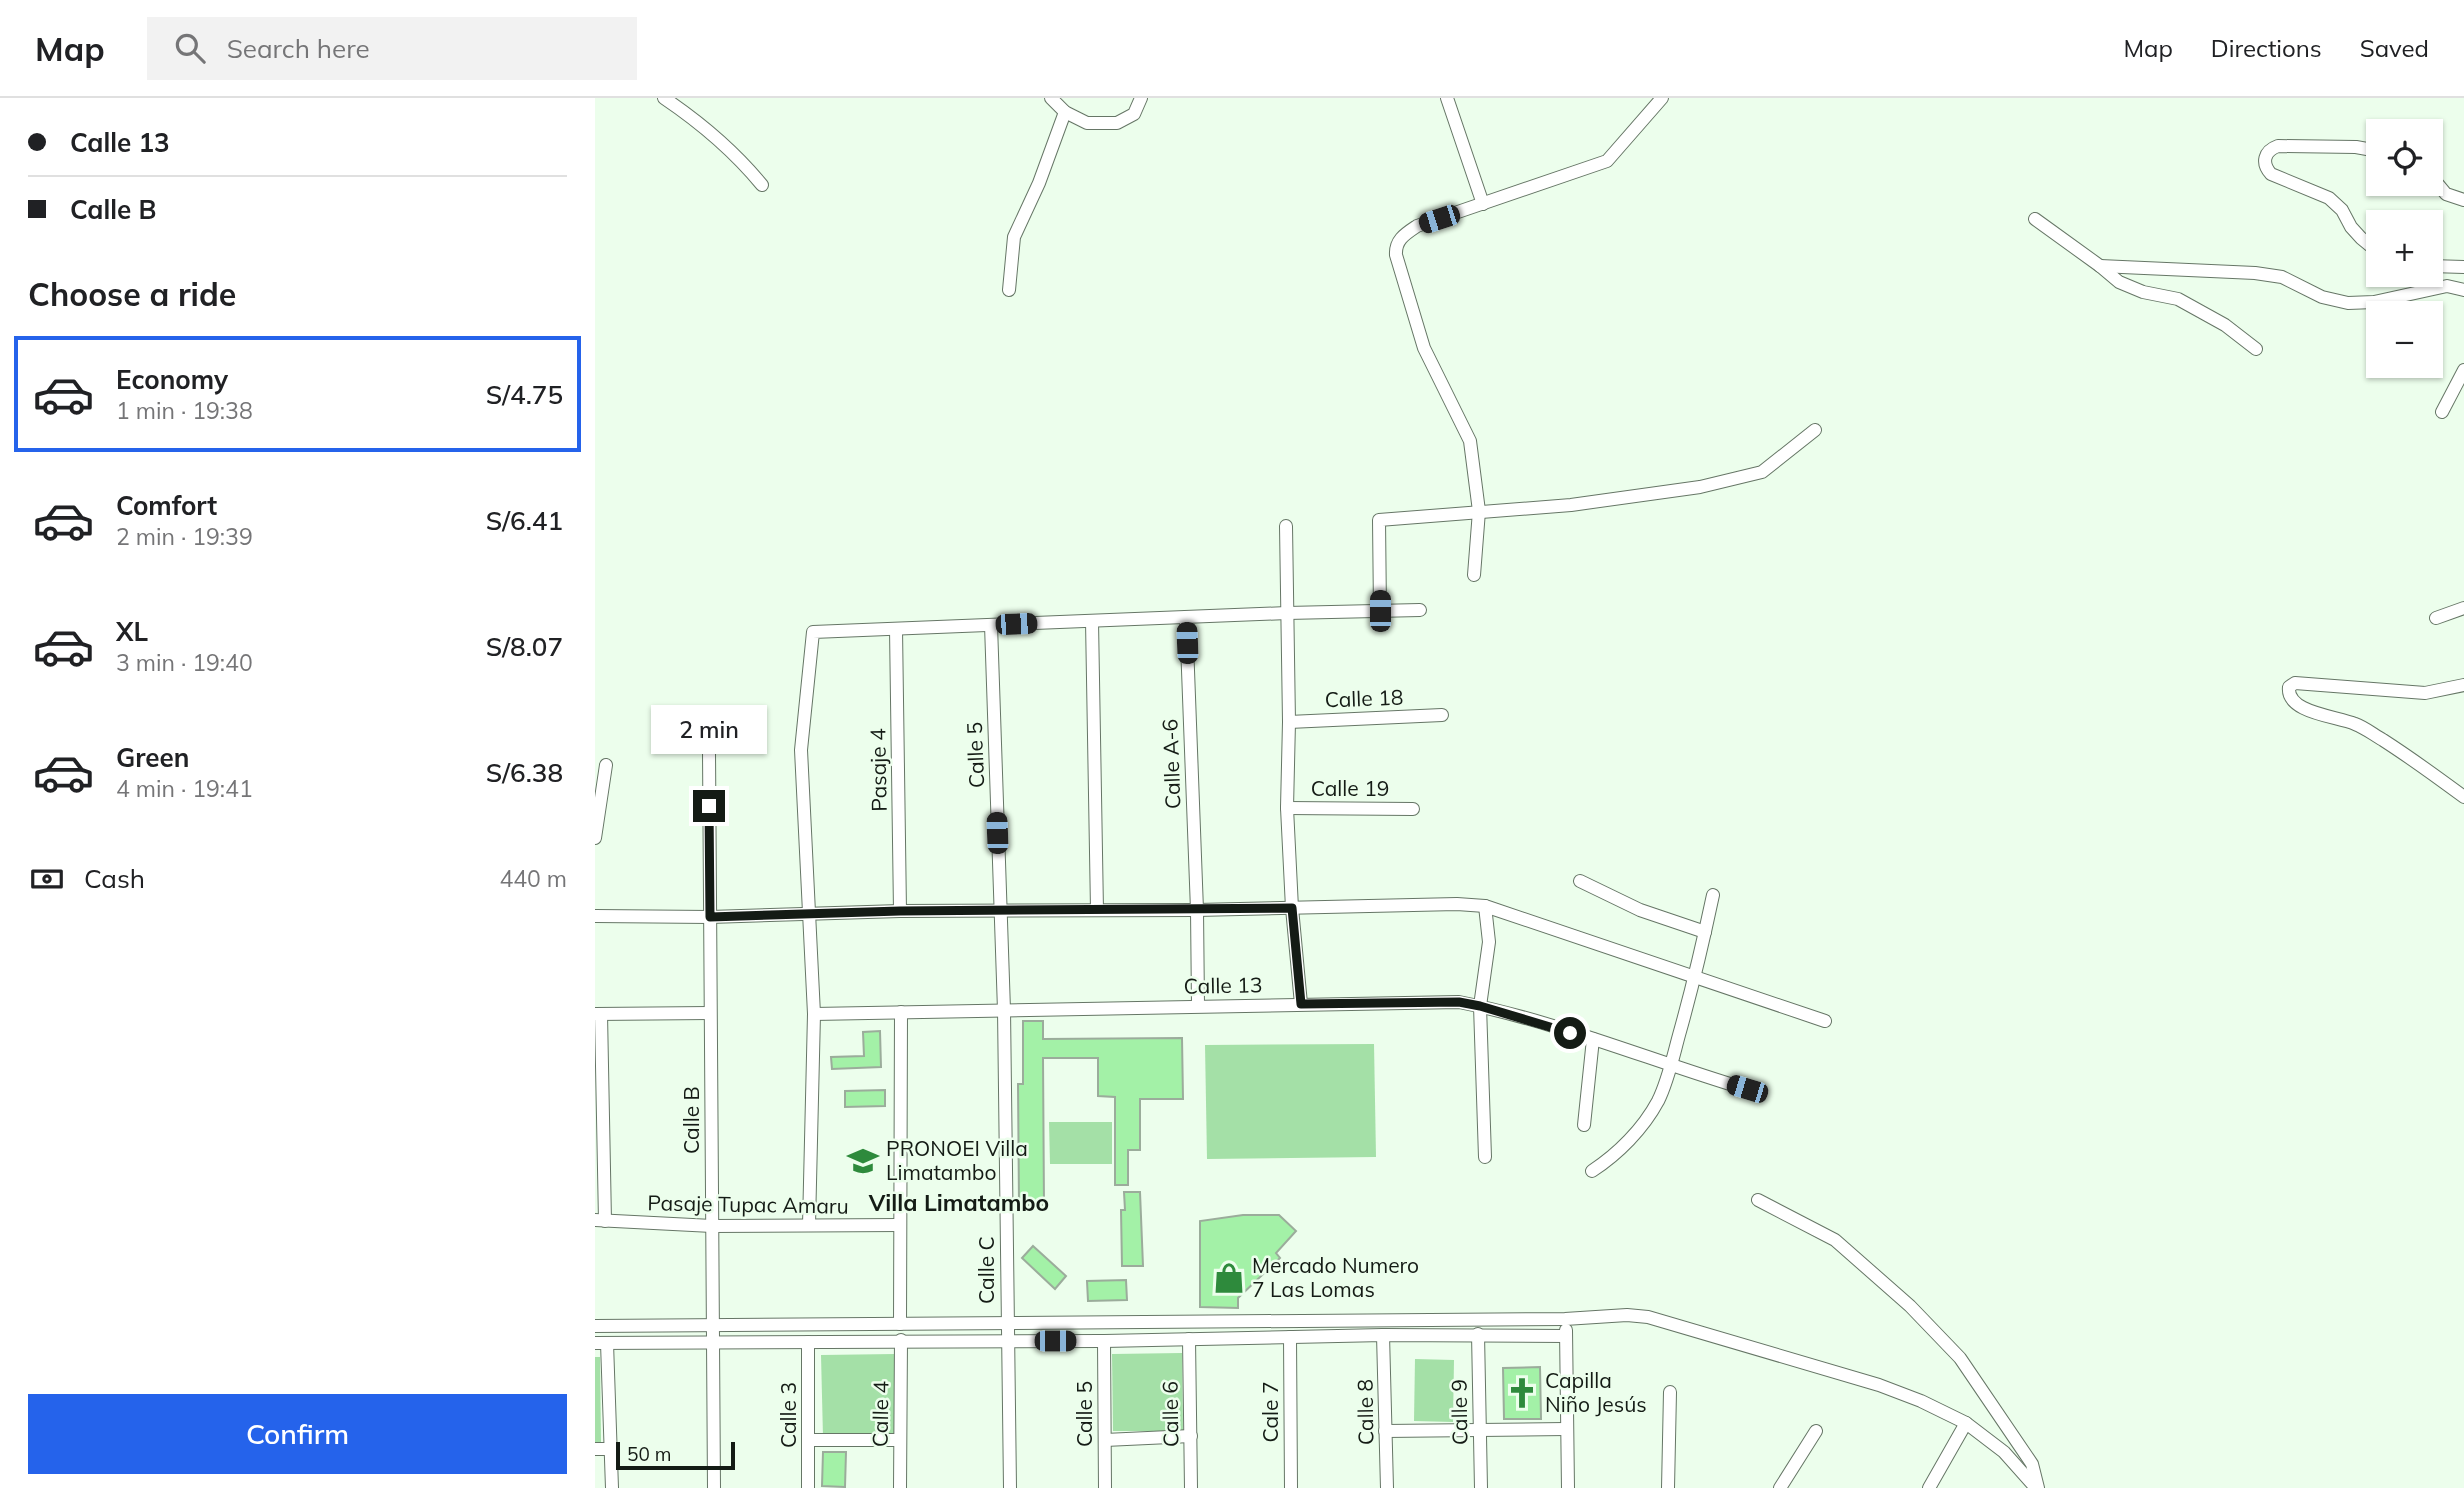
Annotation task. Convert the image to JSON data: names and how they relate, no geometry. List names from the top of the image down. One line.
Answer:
{"streets":{"street":["Calle 18","Calle 5","Calle A-6","Pasaje 4","Calle 19","Calle 13","Calle B","Pasaje Tupac Amaru","Calle C","Cale 7","Calle 8","Calle 9","Calle 4","Calle 6","Calle 3"]},"crossings":[["Calle 5","Calle 13"],["Calle 5","Calle C"],["Calle A-6","Calle 13"],["Calle 13","Calle C"],["Calle B","Pasaje Tupac Amaru"]],"districts":["Villa Limatambo"],"places":{"school or university":["PRONOEI Villa Limatambo"],"shop":["Mercado Numero 7 Las Lomas"],"church":["Capilla Niño Jesús"]},"scale_bar":"50 m","page":{"header":"Map","search":"Search here","nav":["Map","Directions","Saved"],"banner":["Calle 13","Calle B"],"map_buttons":["+","−"],"heading":"Choose a ride","list":[{"name":"Economy","note":"1 min · 19:38","value":"S/4.75"},{"name":"Comfort","note":"2 min · 19:39","value":"S/6.41"},{"name":"XL","note":"3 min · 19:40","value":"S/8.07"},{"name":"Green","note":"4 min · 19:41","value":"S/6.38"}],"bubble":"2 min","pay":["Cash","440 m"],"buttons":"Confirm","scale":"50 m"}}
